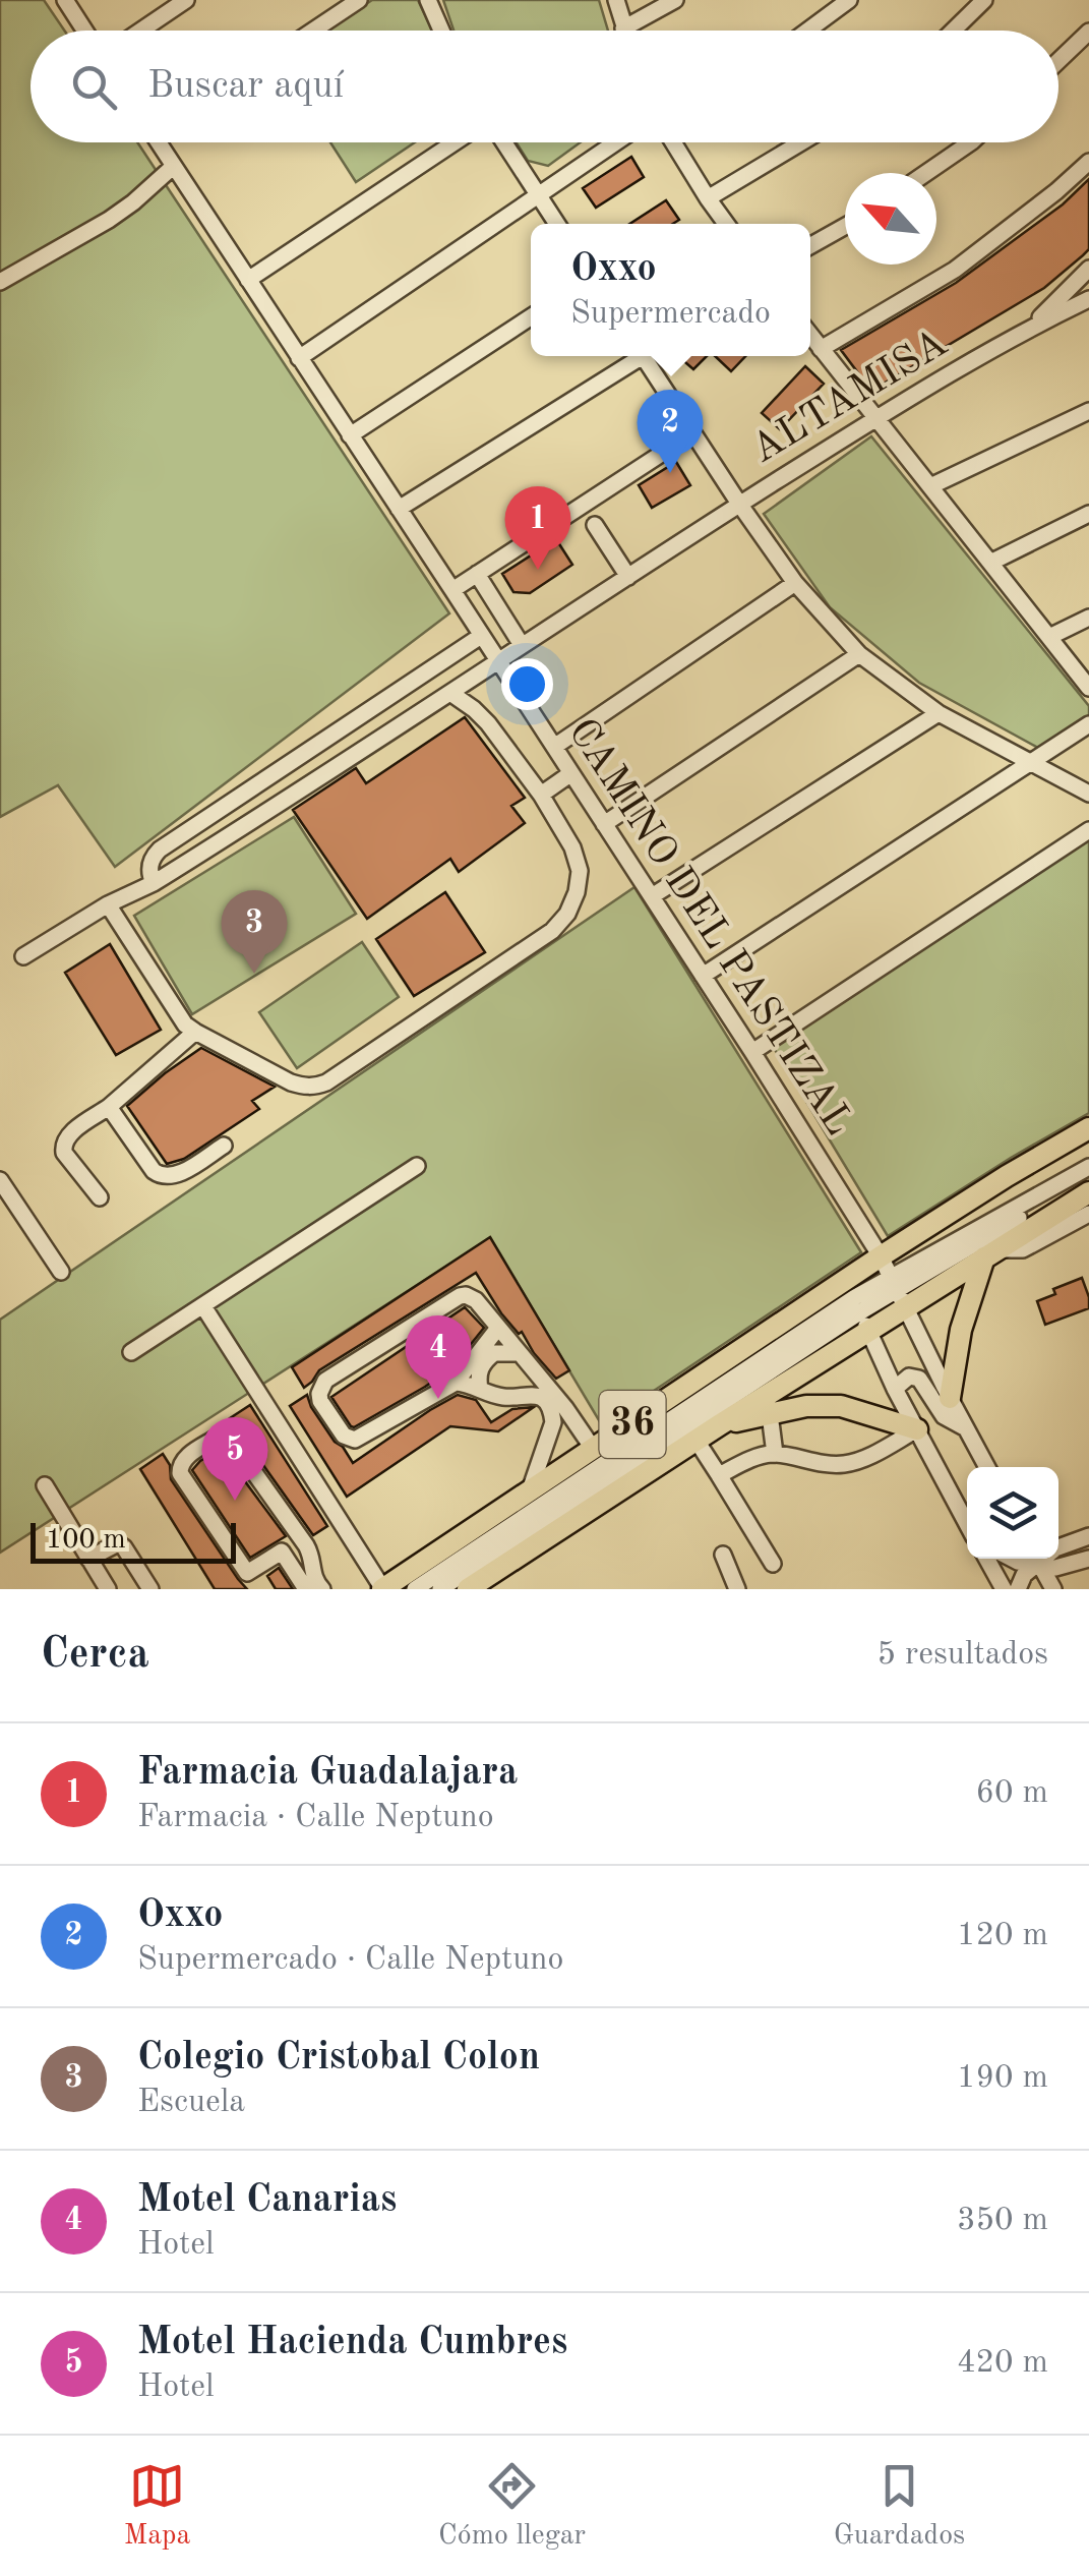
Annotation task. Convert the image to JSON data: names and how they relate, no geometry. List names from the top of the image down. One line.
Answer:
{"streets":{"main road":["36"],"street":["ALTAMISA","CAMINO DEL PASTIZAL"]},"crossings":[["ALTAMISA","CAMINO DEL PASTIZAL"],["CAMINO DEL PASTIZAL","36"]],"scale_bar":"100 m","north":"top left","page":{"search":"Buscar aquí","popup":["Oxxo","Supermercado"],"pins":["2","1","3","4","5"],"scale":"100 m","heading":["Cerca","5 resultados"],"list":[{"mark":"1","name":"Farmacia Guadalajara","note":"Farmacia · Calle Neptuno","value":"60 m"},{"mark":"2","name":"Oxxo","note":"Supermercado · Calle Neptuno","value":"120 m"},{"mark":"3","name":"Colegio Cristobal Colon","note":"Escuela","value":"190 m"},{"mark":"4","name":"Motel Canarias","note":"Hotel","value":"350 m"},{"mark":"5","name":"Motel Hacienda Cumbres","note":"Hotel","value":"420 m"}],"nav":["Mapa","Cómo llegar","Guardados"]}}
